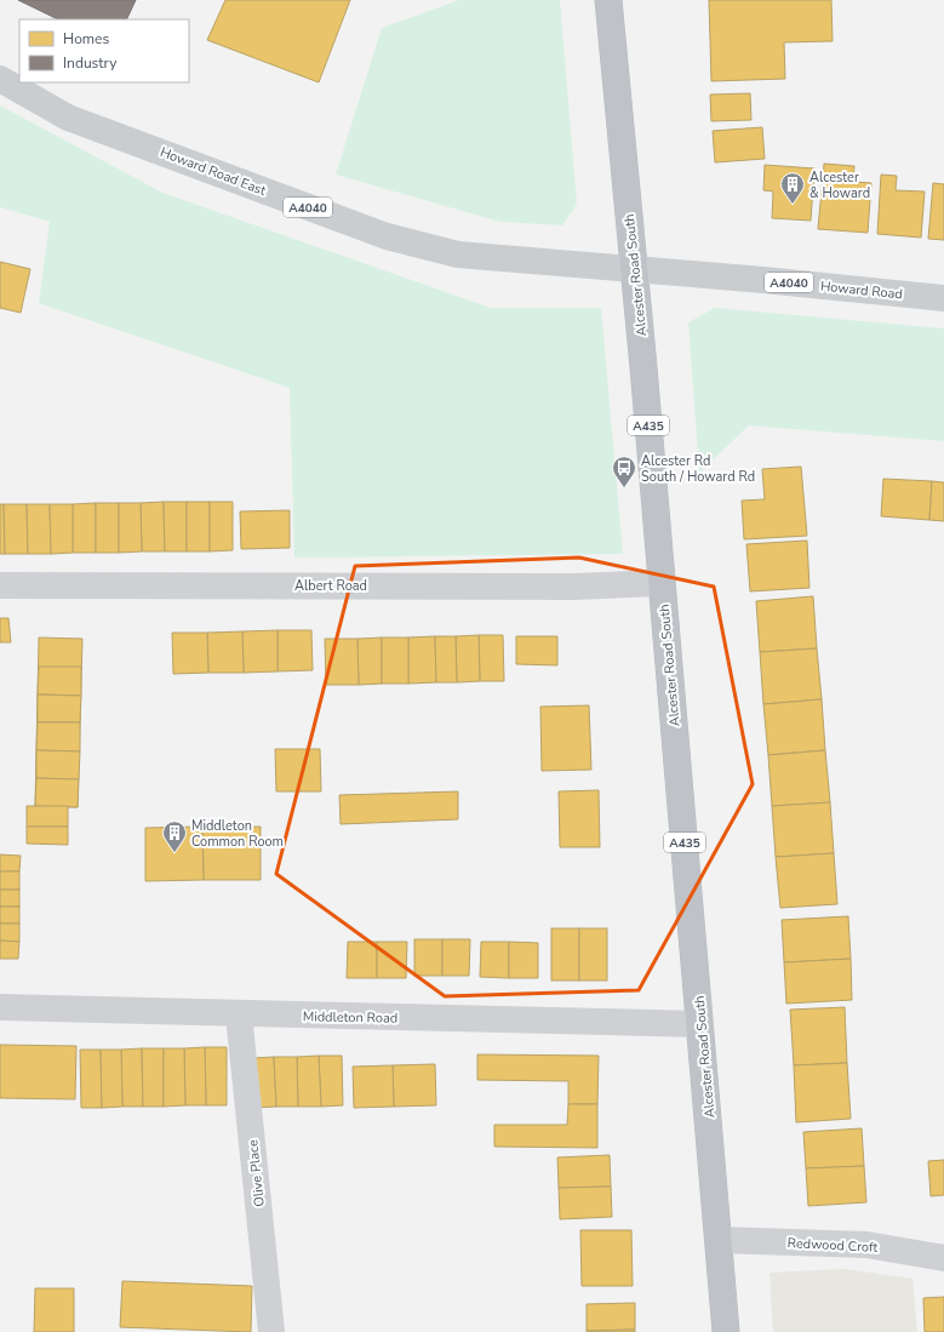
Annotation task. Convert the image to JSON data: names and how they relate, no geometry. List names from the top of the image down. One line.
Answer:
{"streets":{"highway":["Alcester Road South","A435"],"main road":["Howard Road East","A4040","Howard Road"],"street":["Albert Road","Middleton Road","Olive Place","Redwood Croft"]},"crossings":[["Howard Road East","Alcester Road South"],["Howard Road East","Howard Road"],["Alcester Road South","Howard Road"],["Alcester Road South","Albert Road"],["Alcester Road South","Middleton Road"],["Alcester Road South","Redwood Croft"],["Middleton Road","Olive Place"]],"places":{"building":["Alcester & Howard","Middleton Common Room"],"bus stop":["Alcester Rd South / Howard Rd"]},"legend":["Homes","Industry"]}
